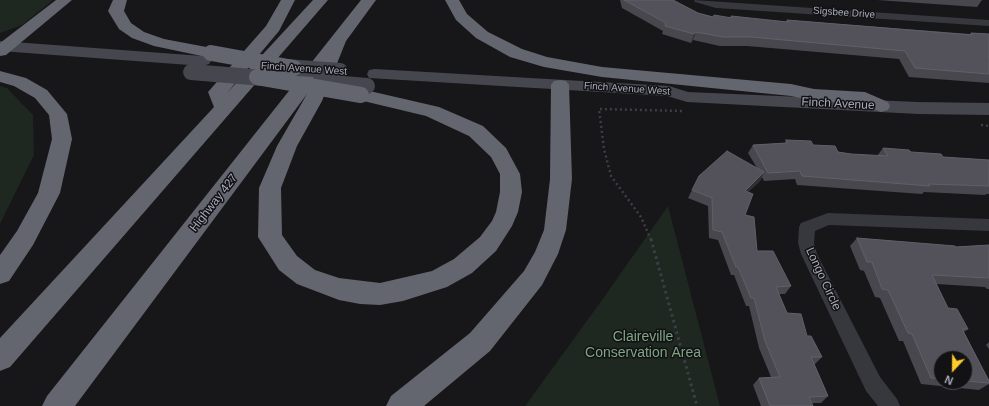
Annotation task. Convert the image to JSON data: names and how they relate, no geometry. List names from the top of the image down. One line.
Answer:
{"streets":{"highway":["Highway 427"],"main road":["Finch Avenue West","Finch Avenue"],"street":["Sigsbee Drive","Longo Circle"]},"crossings":[["Finch Avenue West","Finch Avenue"]],"parks":["Claireville Conservation Area"],"north":"bottom"}
